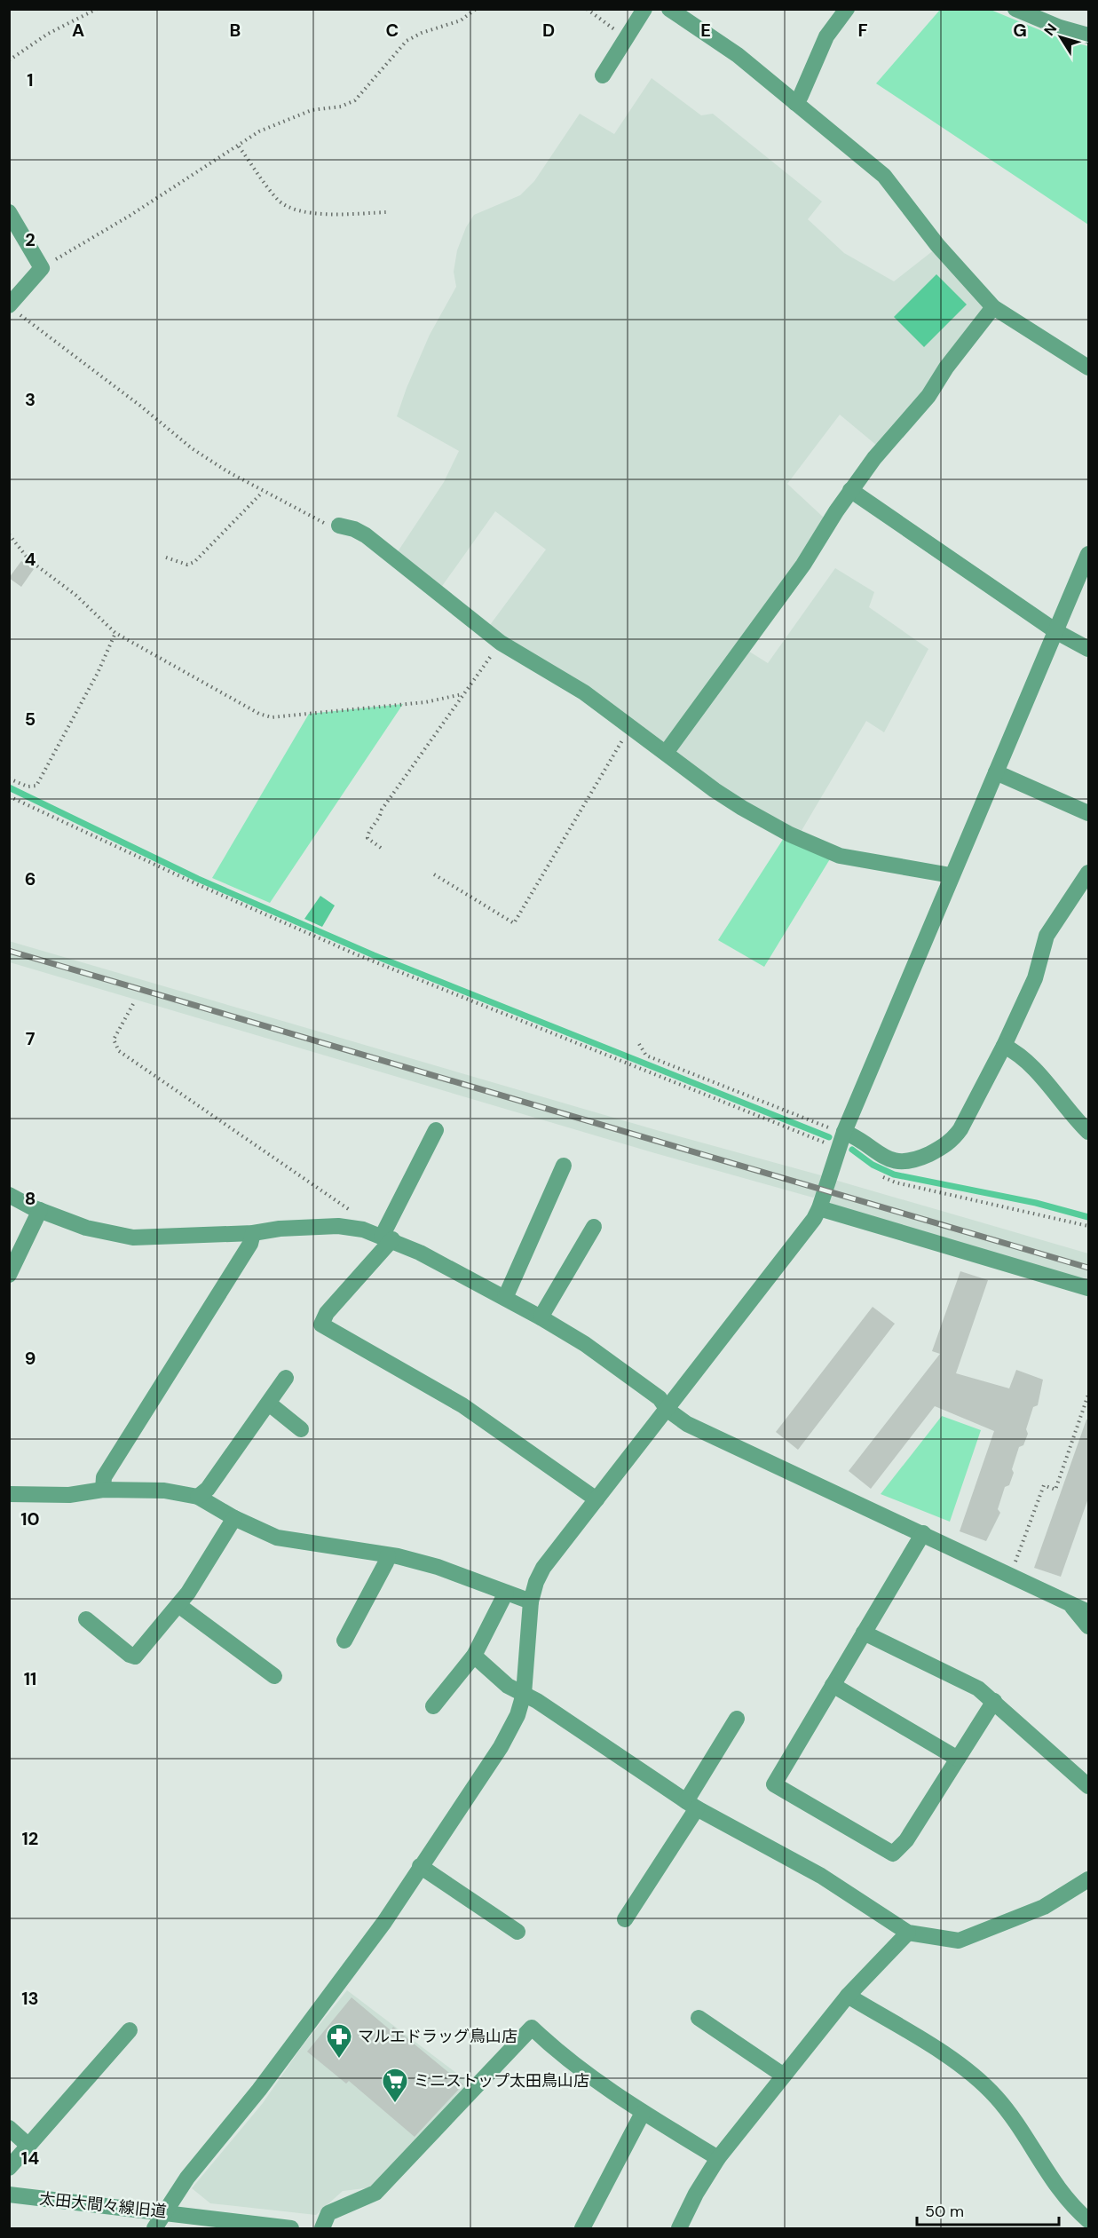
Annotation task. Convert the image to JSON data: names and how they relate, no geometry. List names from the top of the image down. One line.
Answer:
{"streets":{"street":["太田大間々線旧道"]},"places":{"pharmacy":["マルエドラッグ鳥山店"],"supermarket":["ミニストップ太田鳥山店"]},"scale_bar":"50 m","north":"top left","grid":{"columns":["A","B","C","D","E","F","G"],"rows":["1","2","3","4","5","6","7","8","9","10","11","12","13","14"]}}
